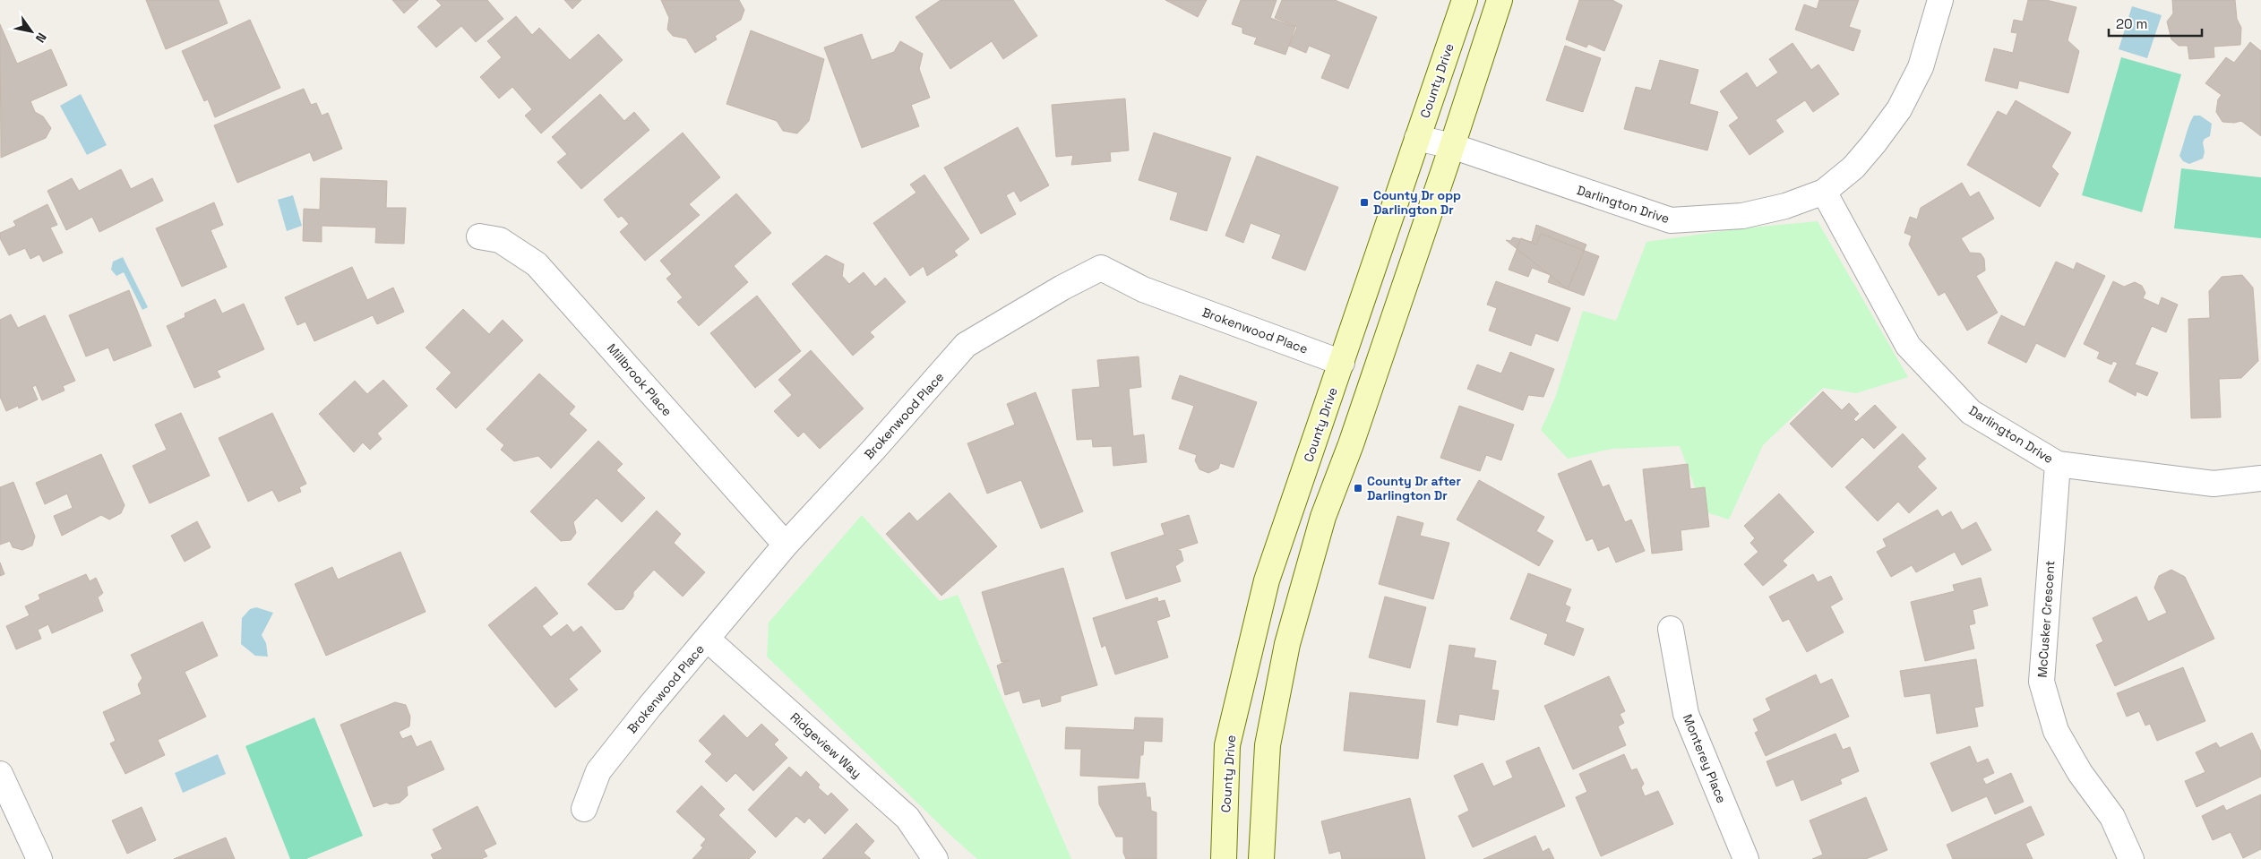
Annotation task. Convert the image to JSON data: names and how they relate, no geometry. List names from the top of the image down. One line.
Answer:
{"streets":{"main road":["County Drive"],"street":["Darlington Drive","Brokenwood Place","Millbrook Place","McCusker Crescent","Ridgeview Way","Monterey Place"]},"crossings":[["County Drive","Darlington Drive"],["County Drive","Brokenwood Place"],["Darlington Drive","McCusker Crescent"],["Brokenwood Place","Millbrook Place"],["Brokenwood Place","Ridgeview Way"]],"places":{"transit":["County Dr opp Darlington Dr","County Dr after Darlington Dr"]},"scale_bar":"20 m","north":"bottom right"}
